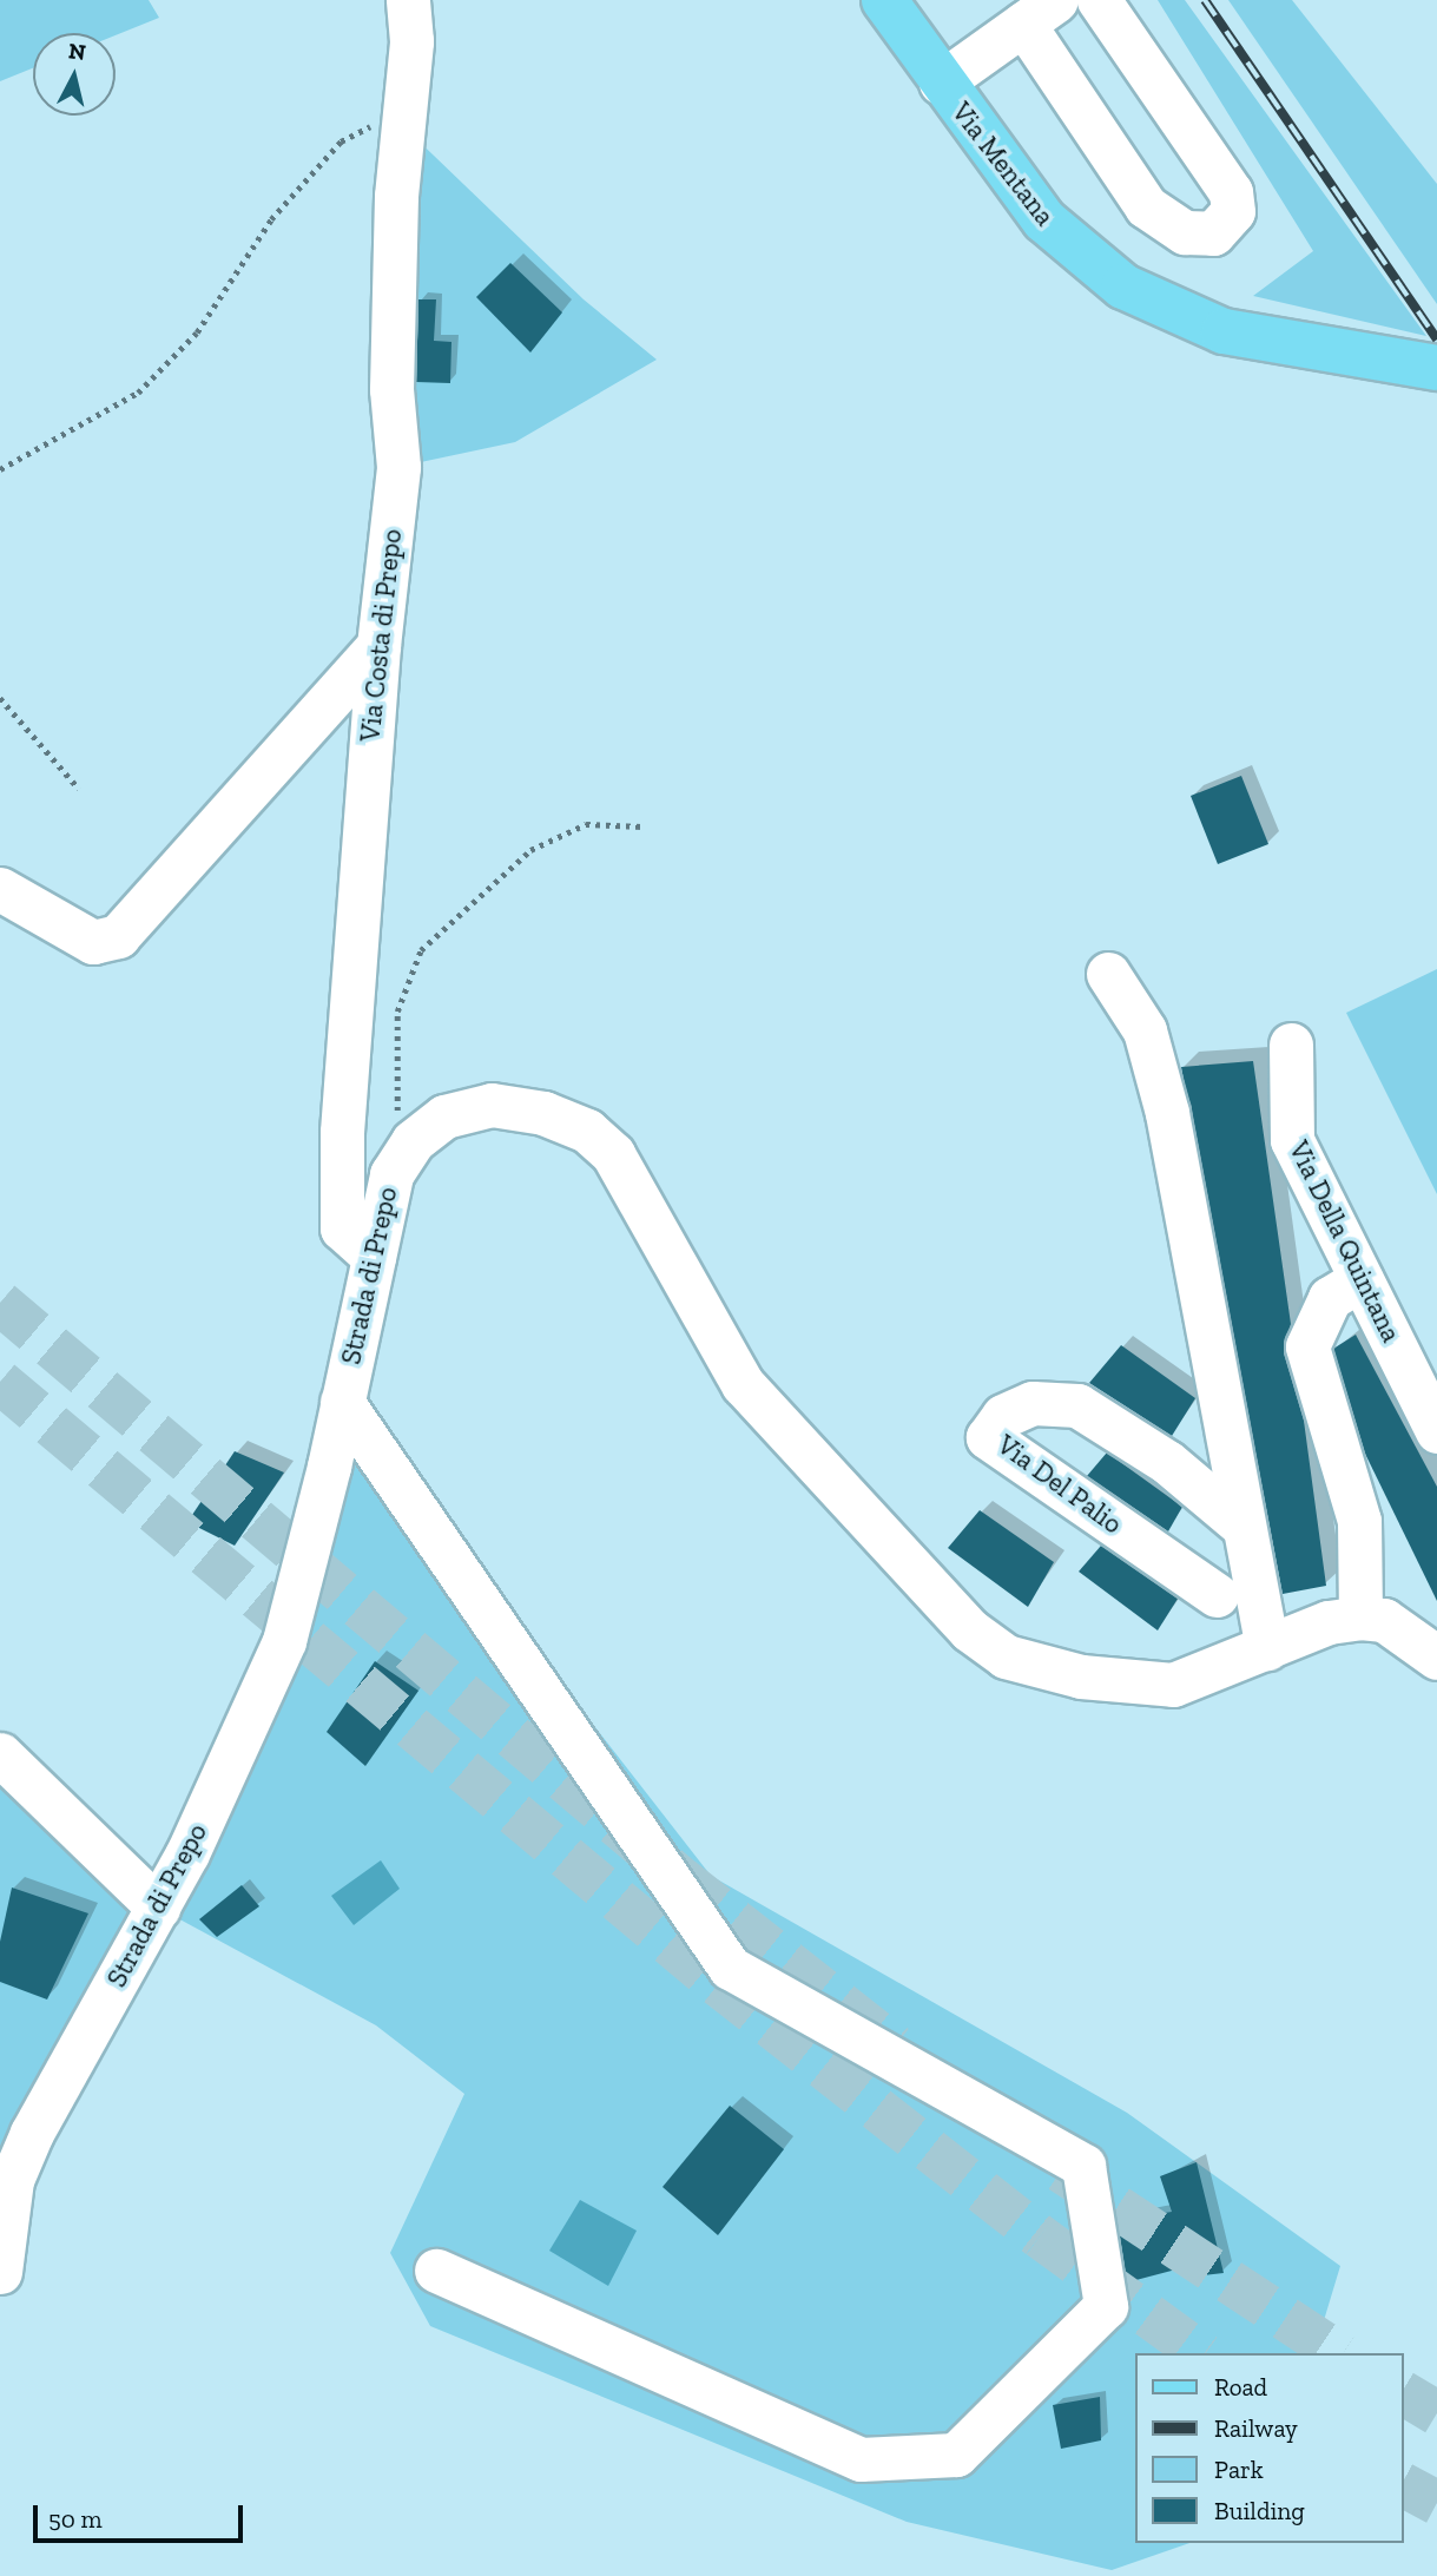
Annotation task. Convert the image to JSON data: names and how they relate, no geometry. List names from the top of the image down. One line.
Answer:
{"streets":{"main road":["Via Mentana"],"street":["Via Costa di Prepo","Via Della Quintana","Strada di Prepo","Via Del Palio"]},"crossings":[["Via Costa di Prepo","Strada di Prepo"]],"legend":["Road","Railway","Park","Building"],"scale_bar":"50 m","north":"top"}
